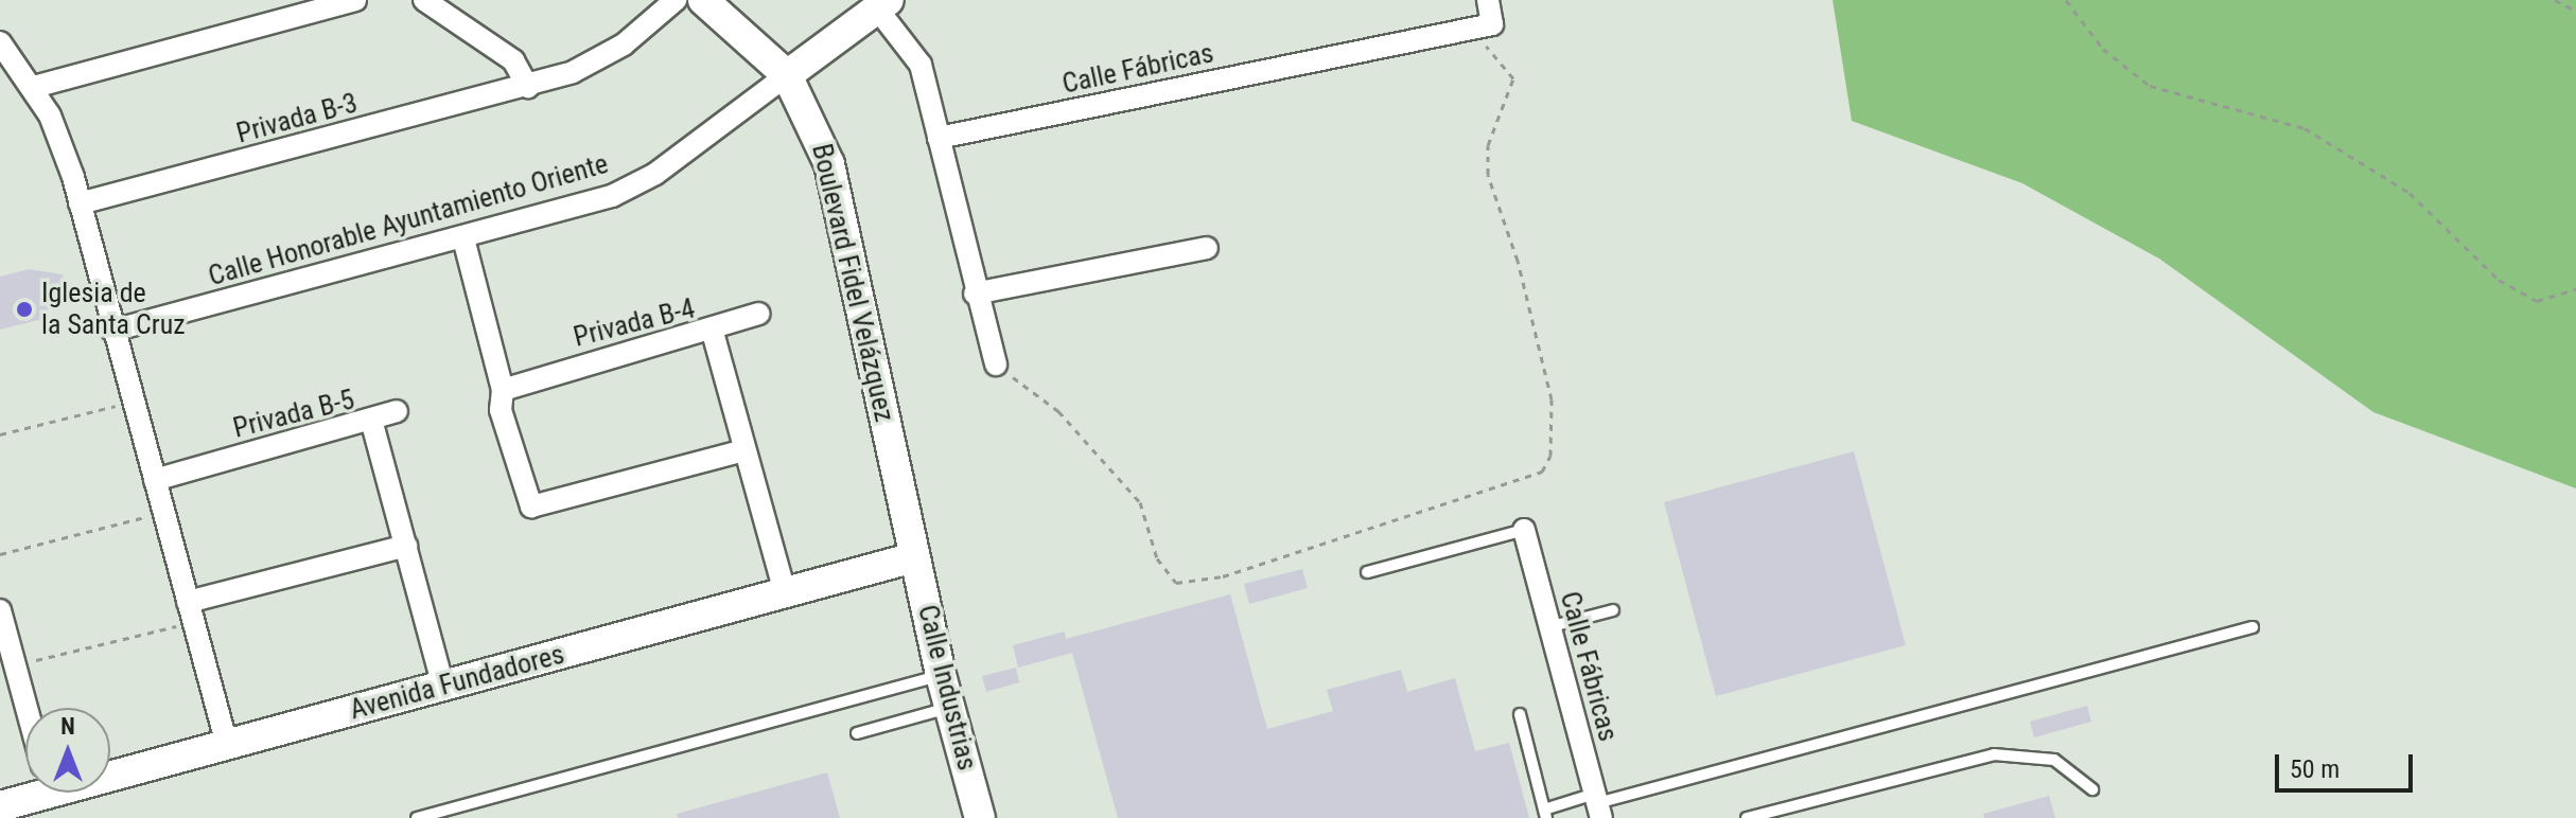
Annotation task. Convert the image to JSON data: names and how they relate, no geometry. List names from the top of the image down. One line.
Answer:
{"streets":{"street":["Calle Fábricas","Privada B-3","Calle Honorable Ayuntamiento Oriente","Boulevard Fidel Velázquez","Privada B-4","Privada B-5","Avenida Fundadores","Calle Industrias"]},"crossings":[["Calle Honorable Ayuntamiento Oriente","Boulevard Fidel Velázquez"],["Boulevard Fidel Velázquez","Avenida Fundadores"],["Boulevard Fidel Velázquez","Calle Industrias"],["Privada B-4","Avenida Fundadores"],["Privada B-5","Avenida Fundadores"],["Avenida Fundadores","Calle Industrias"]],"places":["Iglesia de la Santa Cruz"],"scale_bar":"50 m","north":"top"}
